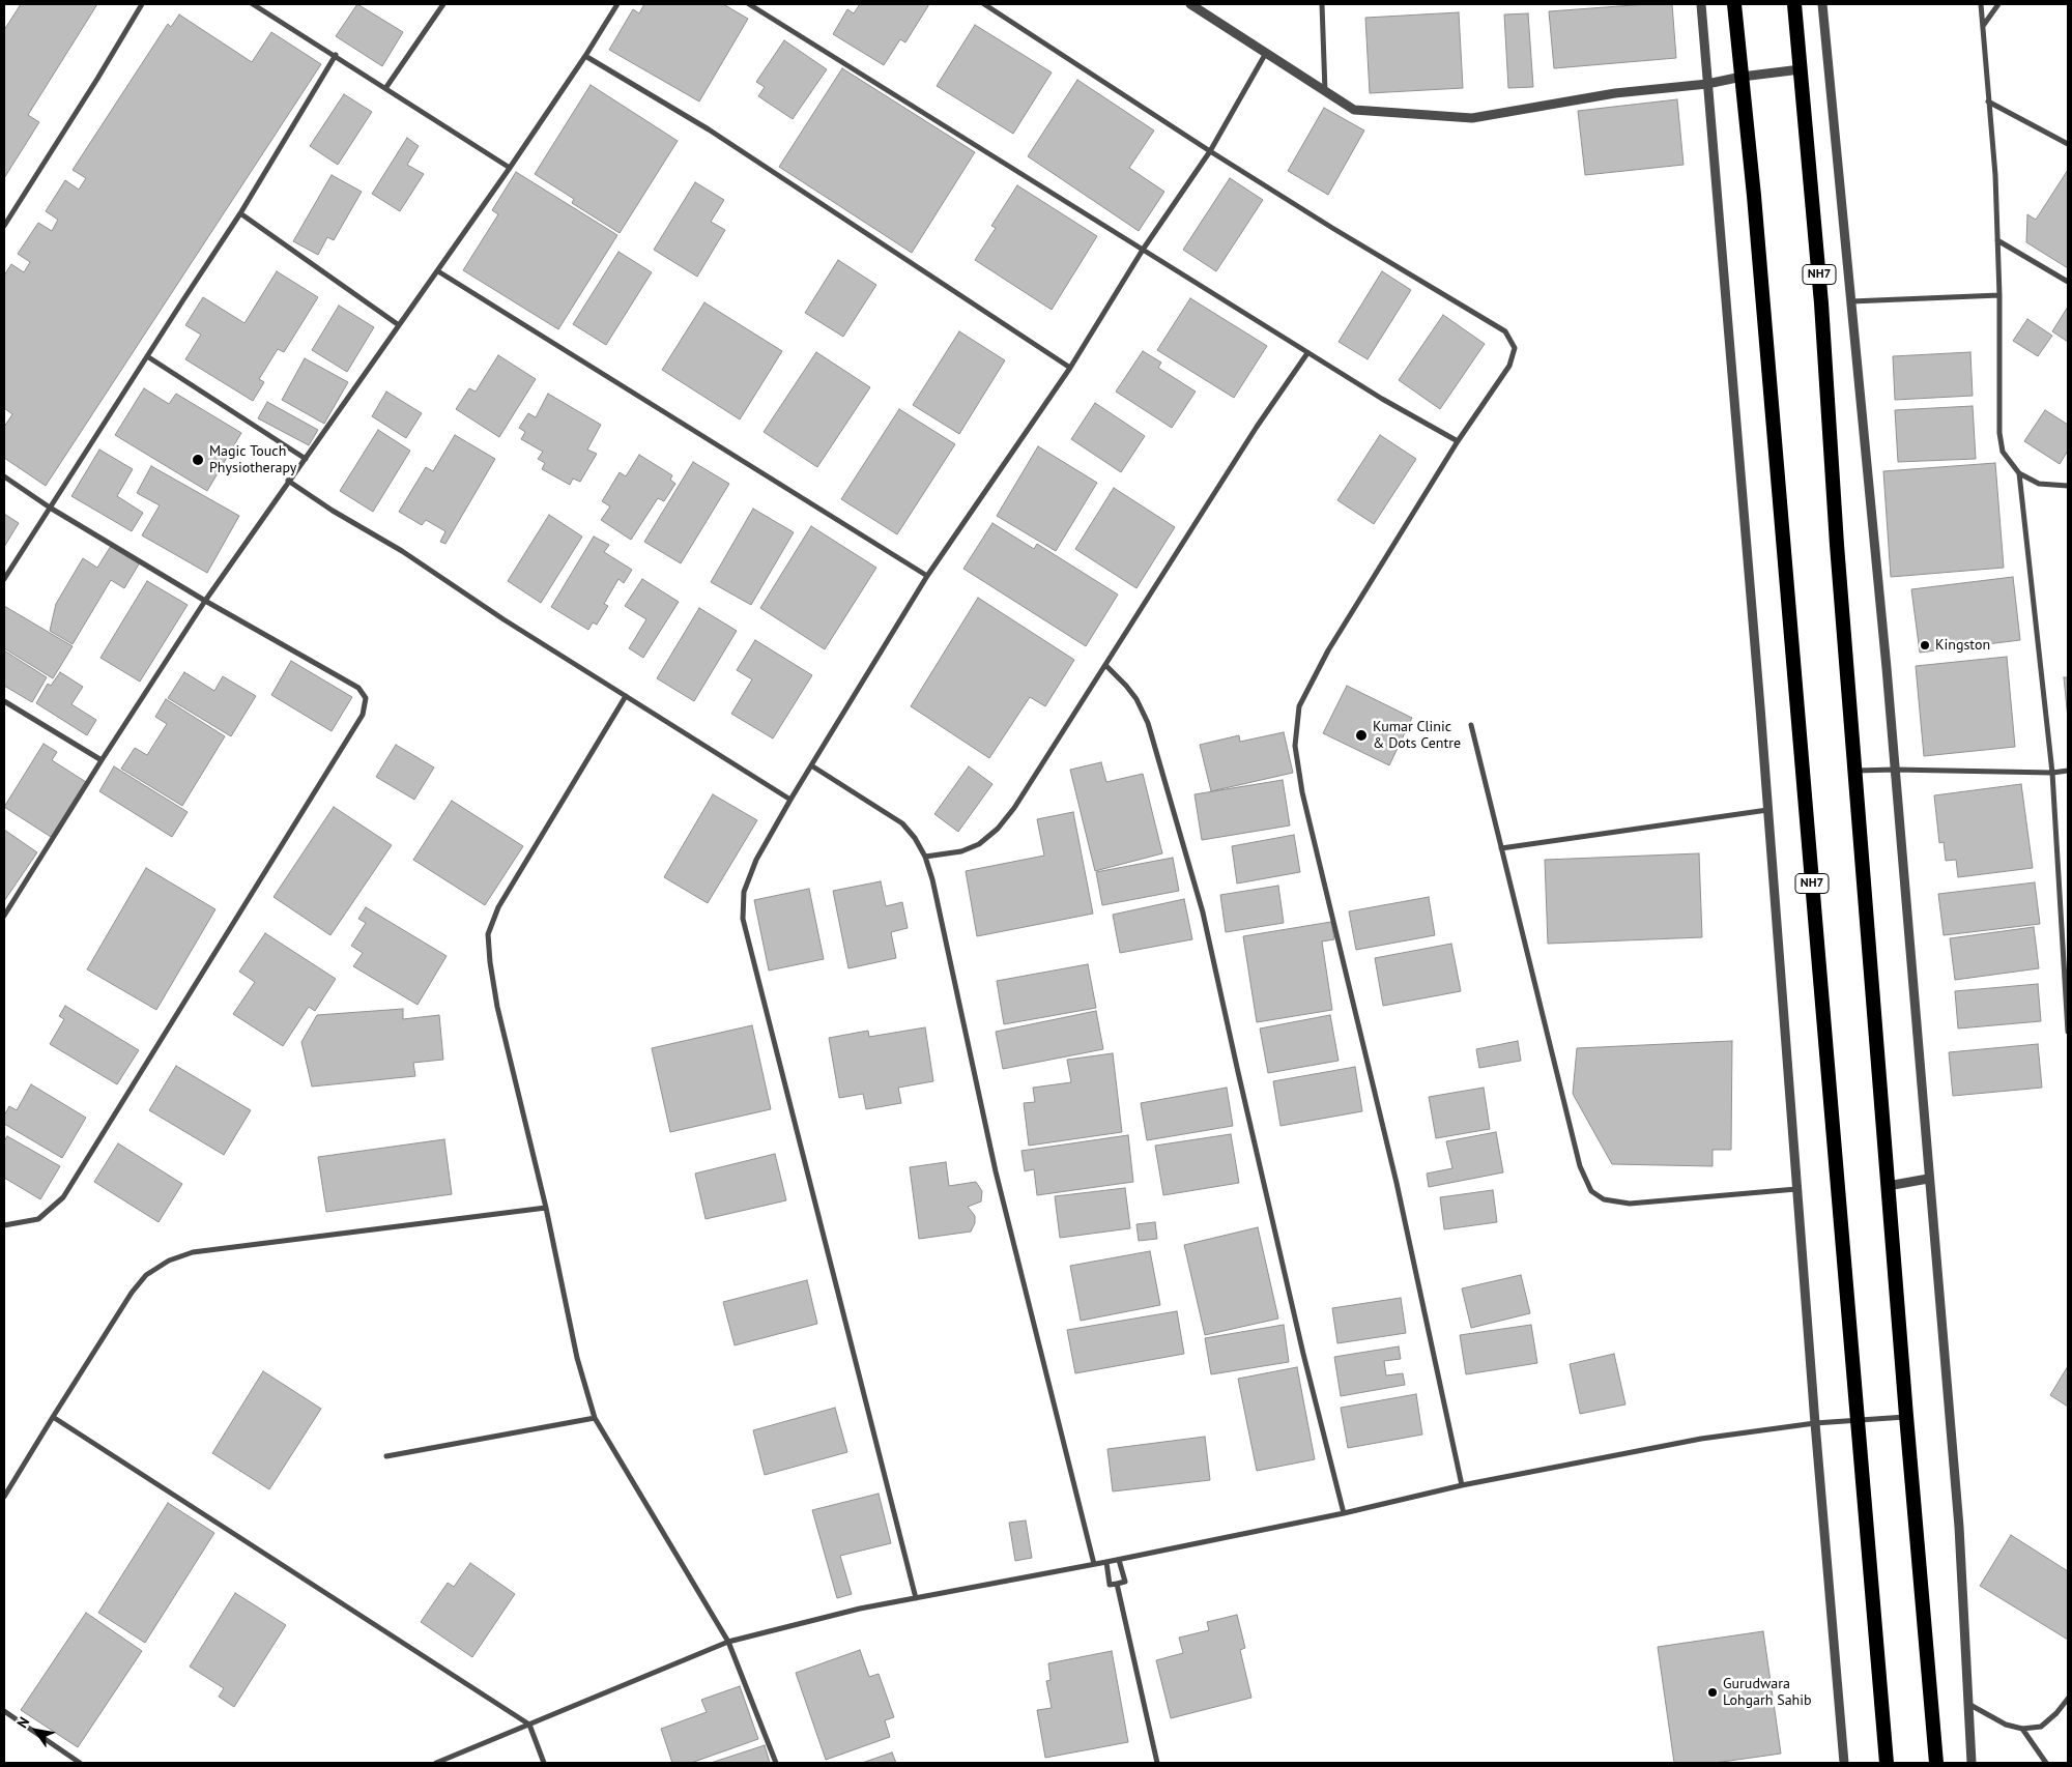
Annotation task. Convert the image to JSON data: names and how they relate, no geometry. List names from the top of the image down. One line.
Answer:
{"streets":{"highway":["NH7"]},"places":["Magic Touch Physiotherapy","Kingston","Kumar Clinic & Dots Centre","Gurudwara Lohgarh Sahib"],"north":"top left"}
